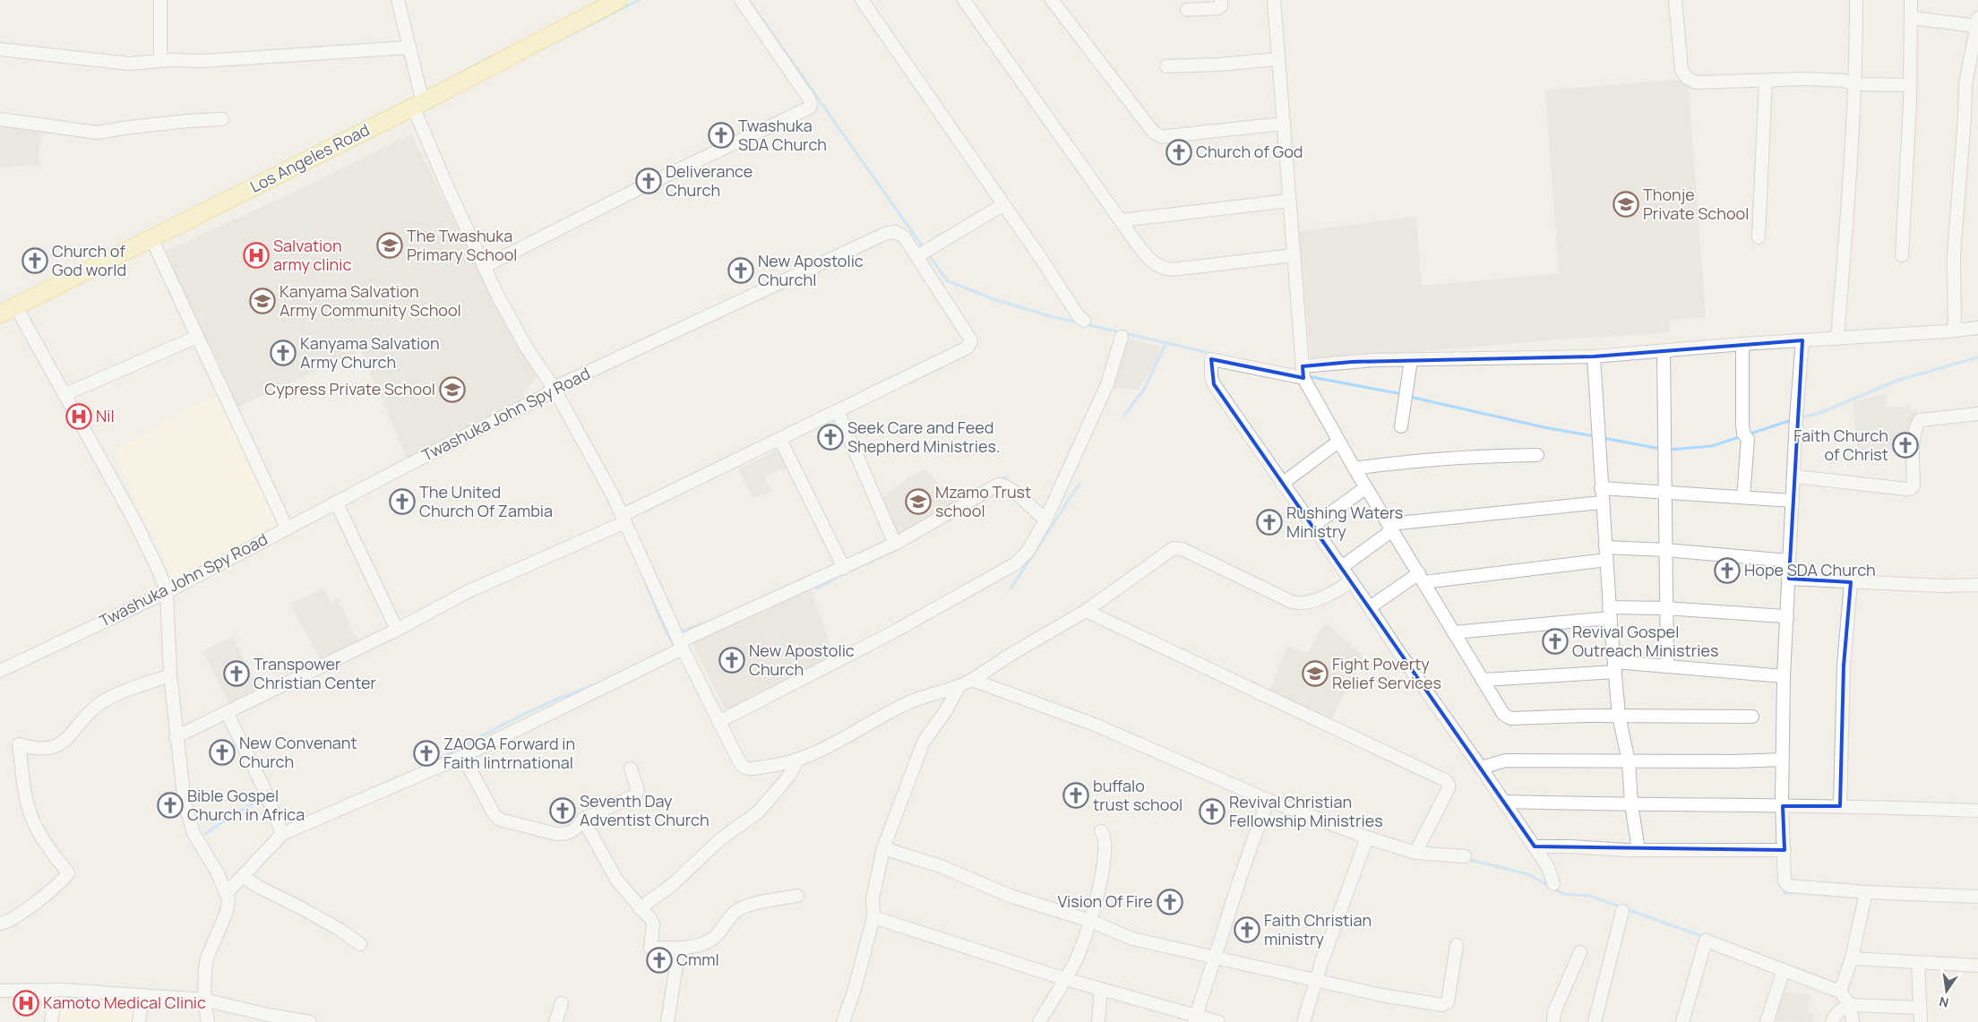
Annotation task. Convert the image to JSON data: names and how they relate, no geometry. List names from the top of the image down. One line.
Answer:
{"streets":{"main road":["Los Angeles Road"],"street":["Twashuka John Spy Road"]},"places":{"church":["Twashuka SDA Church","Church of God","Deliverance Church","Church of God world","New Apostolic Churchl","Kanyama Salvation Army Church","Seek Care and Feed Shepherd Ministries.","Faith Church of Christ","The United Church Of Zambia","Rushing Waters Ministry","Hope SDA Church","Revival Gospel Outreach Ministries","New Apostolic Church","Transpower Christian Center","New Convenant Church","ZAOGA Forward in Faith Iintrnational","buffalo trust school","Bible Gospel Church in Africa","Seventh Day Adventist Church","Revival Christian Fellowship Ministries","Vision Of Fire","Faith Christian ministry","Cmml"],"school or university":["Thonje Private School","The Twashuka Primary School","Kanyama Salvation Army Community School","Cypress Private School","Mzamo Trust school","Fight Poverty Relief Services"],"hospital":["Salvation army clinic","Nil","Kamoto Medical Clinic"]},"north":"bottom"}
